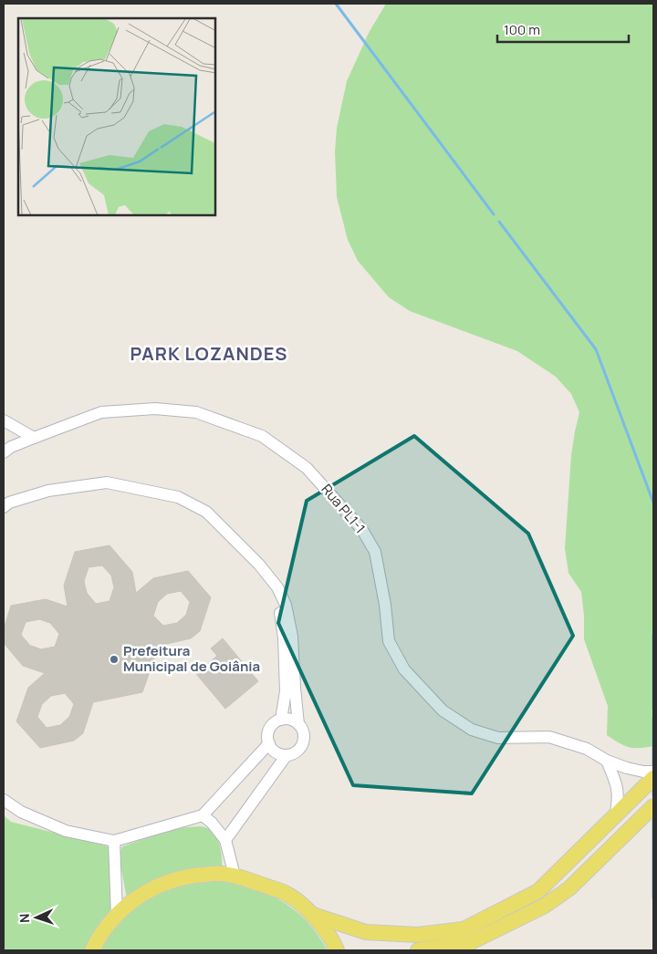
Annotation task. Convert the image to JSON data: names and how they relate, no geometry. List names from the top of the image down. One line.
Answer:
{"streets":{"street":["Rua PL1-1"]},"districts":["PARK LOZANDES"],"places":["Prefeitura Municipal de Goiânia"],"scale_bar":"100 m","north":"left"}
